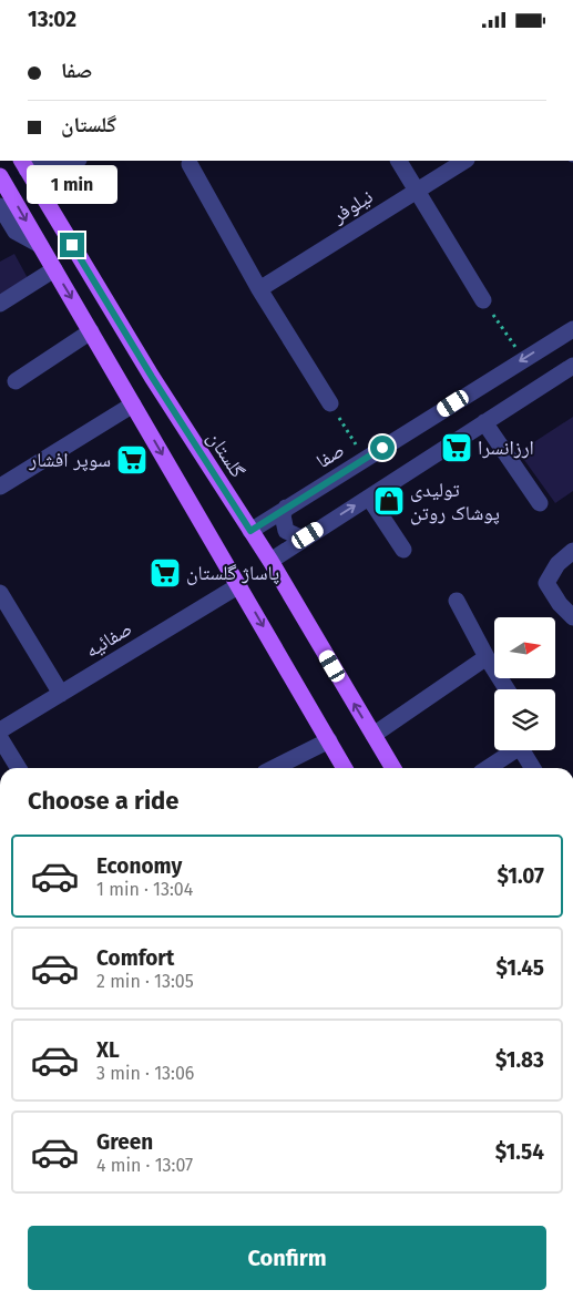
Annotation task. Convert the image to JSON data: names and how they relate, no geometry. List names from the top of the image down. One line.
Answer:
{"streets":{"main road":["گلستان"],"street":["نیلوفر","صفا","صفائیه"]},"crossings":[["گلستان","صفا"]],"places":{"supermarket":["ارزانسرا","سوپر افشار","پاساژ گلستان"],"shop":["تولیدی پوشاک روتن"]},"north":"right","page":{"status":"13:02","banner":["صفا","گلستان"],"bubble":"1 min","heading":"Choose a ride","list":[{"name":"Economy","note":"1 min · 13:04","value":"$1.07"},{"name":"Comfort","note":"2 min · 13:05","value":"$1.45"},{"name":"XL","note":"3 min · 13:06","value":"$1.83"},{"name":"Green","note":"4 min · 13:07","value":"$1.54"}],"buttons":"Confirm"}}
